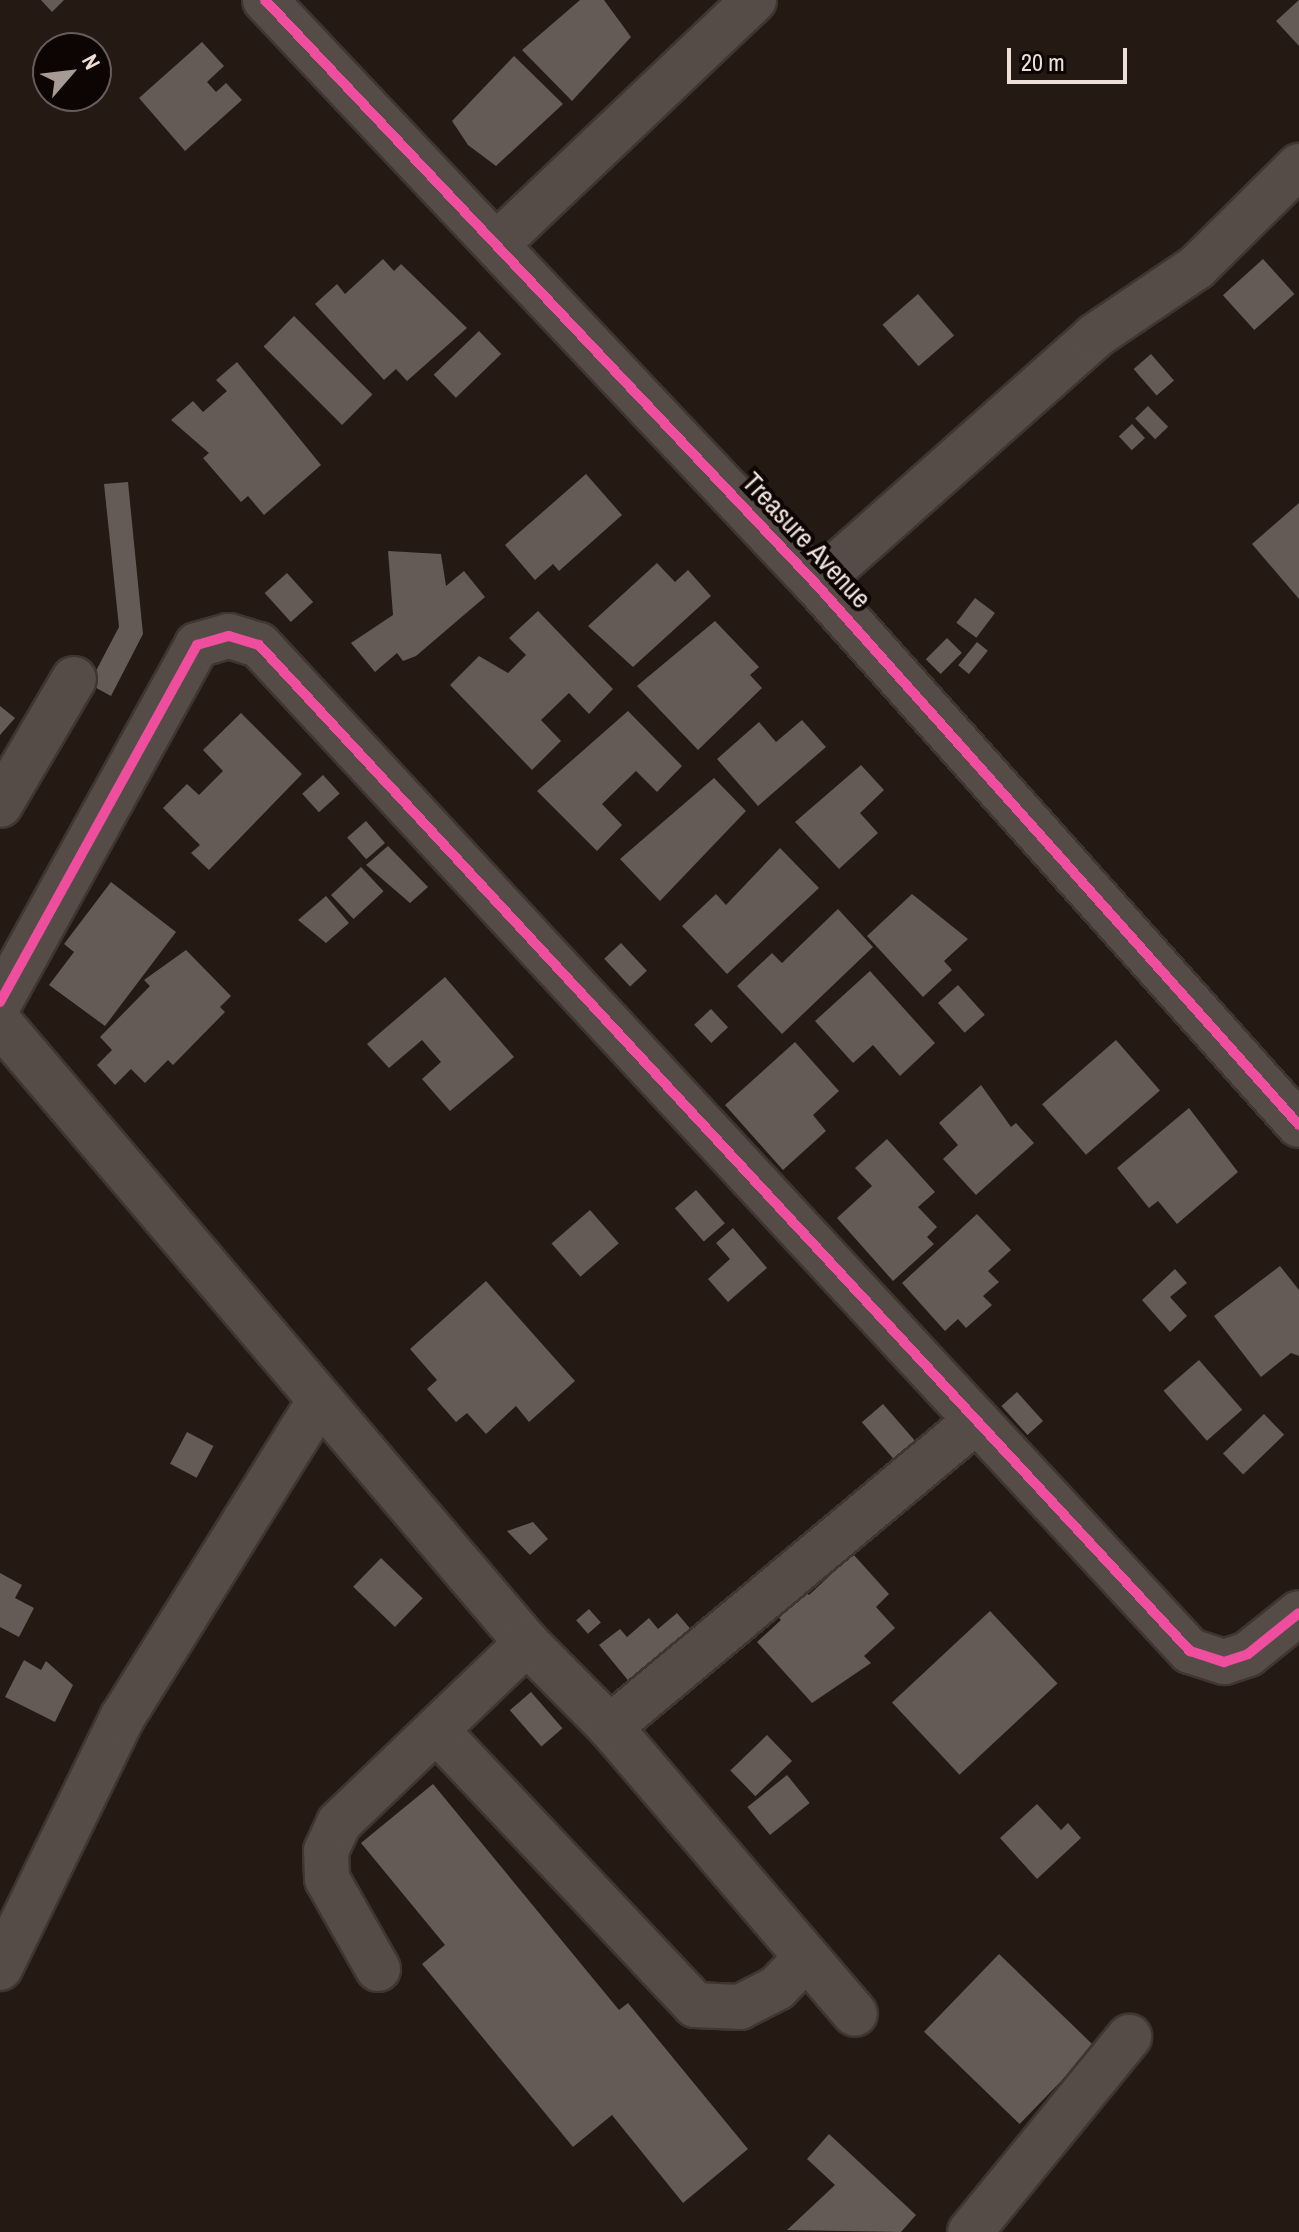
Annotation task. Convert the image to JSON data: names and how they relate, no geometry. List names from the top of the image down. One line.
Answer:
{"streets":{"street":["Treasure Avenue"]},"scale_bar":"20 m","north":"top right"}
